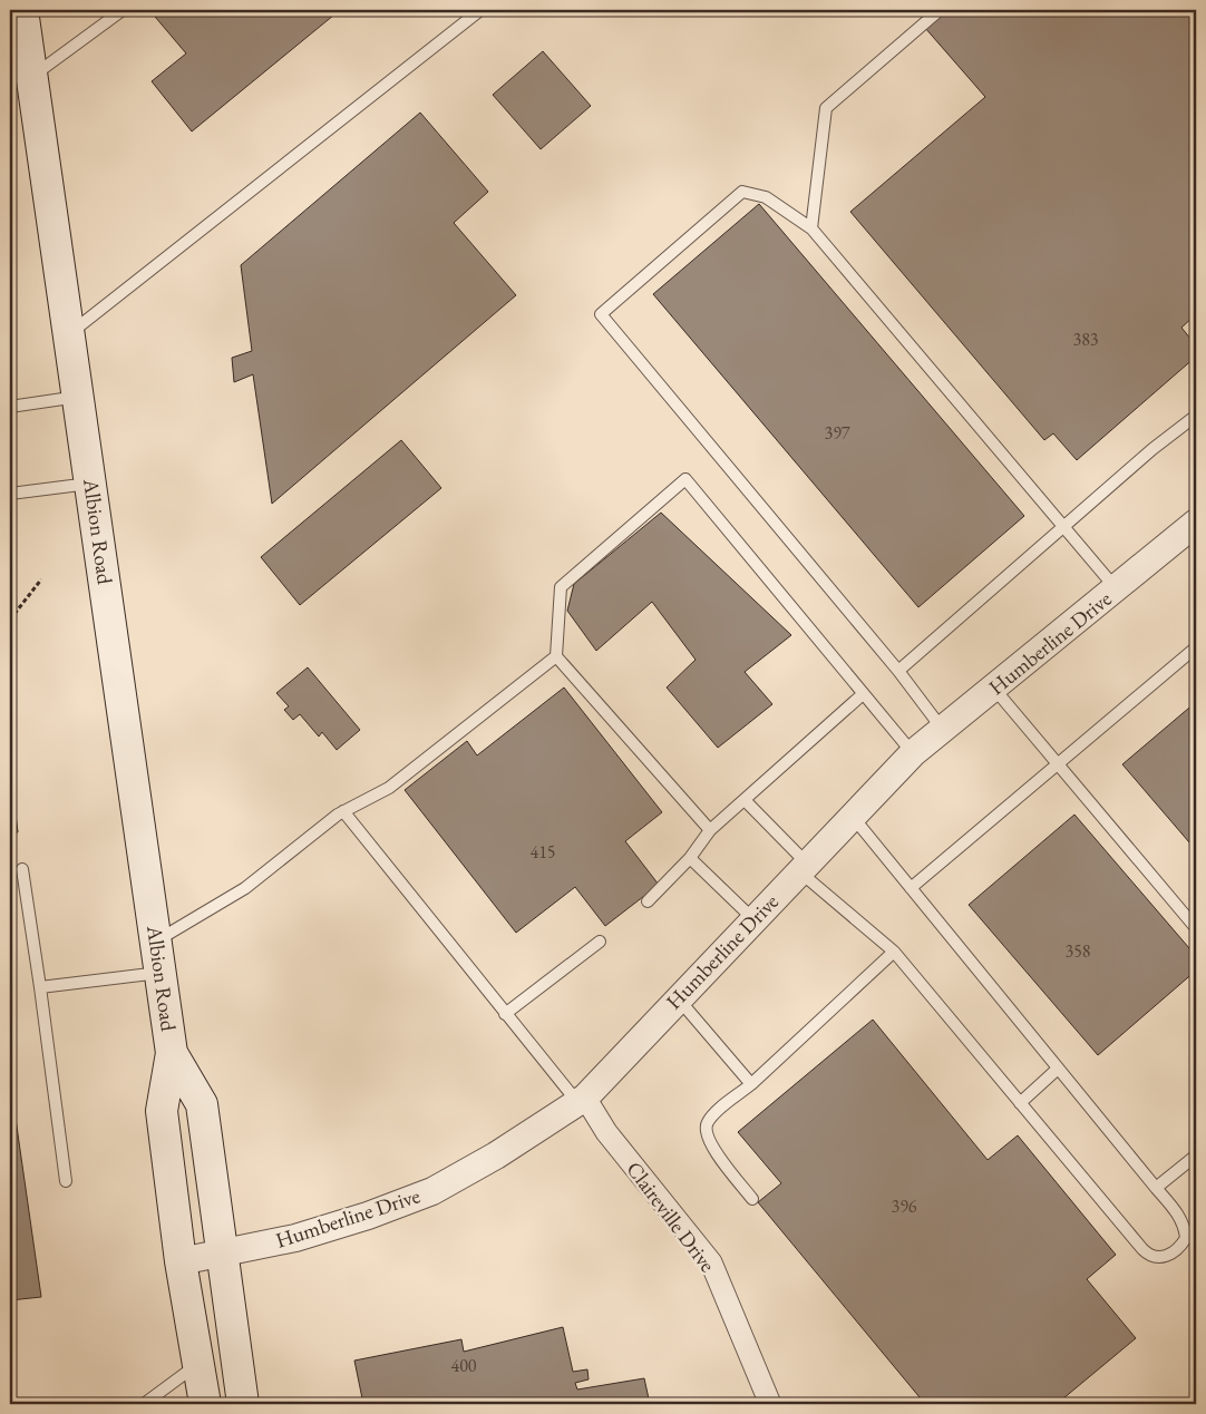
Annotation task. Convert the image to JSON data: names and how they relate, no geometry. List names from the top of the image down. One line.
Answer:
{"streets":{"main road":["Albion Road"],"street":["Humberline Drive","Claireville Drive"]},"crossings":[["Albion Road","Humberline Drive"],["Humberline Drive","Claireville Drive"]],"house_numbers":["383","397","415","358","396","400"]}
